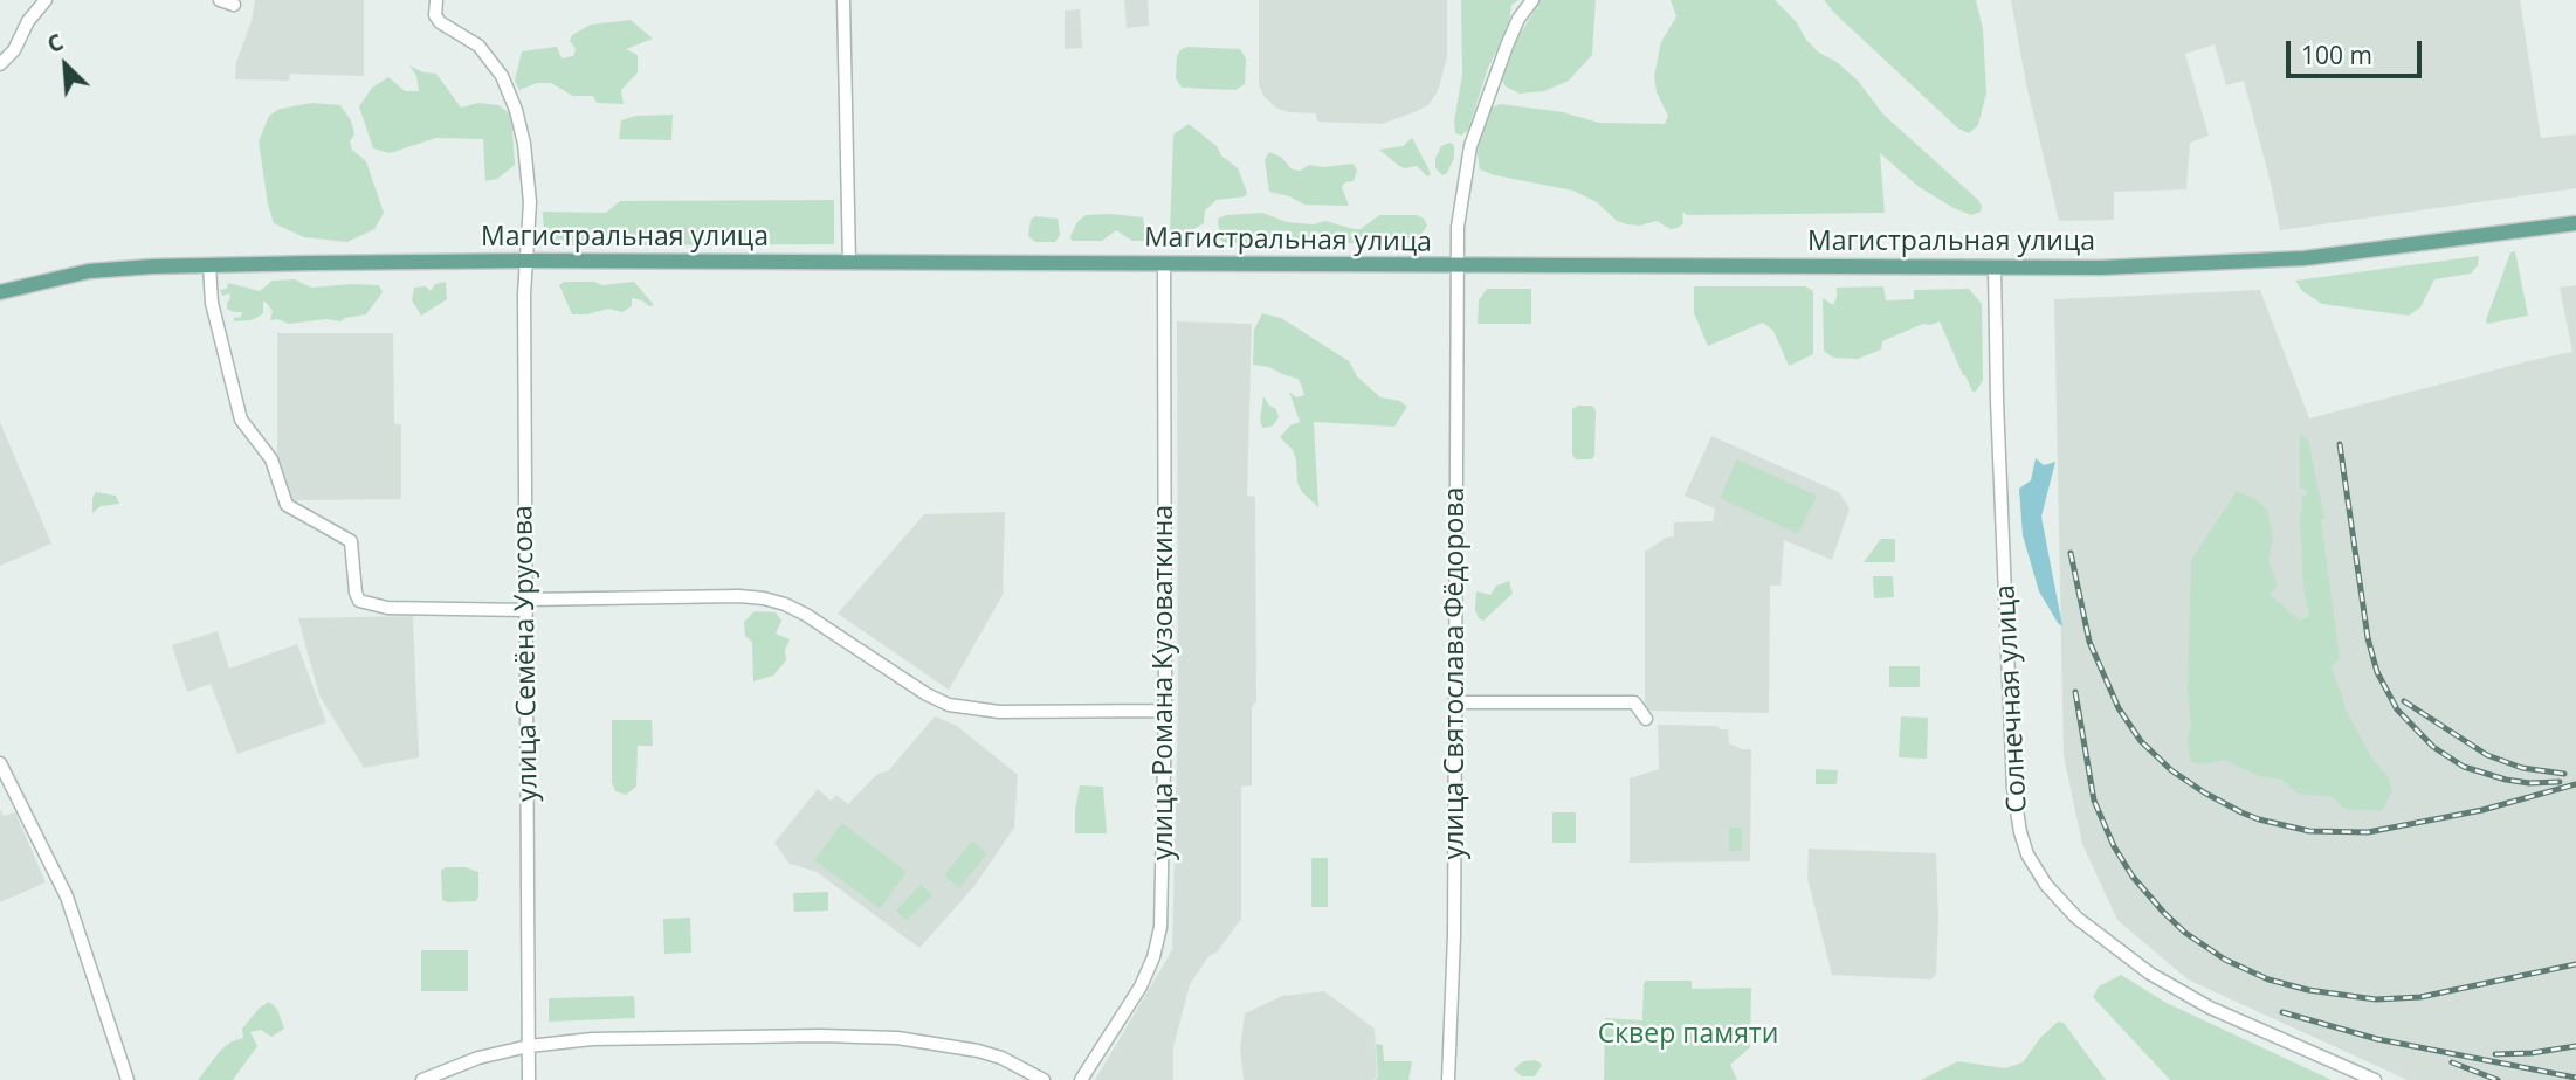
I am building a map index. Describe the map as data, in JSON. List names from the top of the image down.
{
  "streets": {
    "main road": ["Магистральная улица"],
    "street": [
      "улица Семёна Урусова",
      "улица Святослава Фёдорова",
      "улица Романа Кузоваткина",
      "Солнечная улица"
    ]
  },
  "crossings": [
    ["Магистральная улица", "улица Семёна Урусова"],
    ["Магистральная улица", "улица Святослава Фёдорова"],
    ["Магистральная улица", "улица Романа Кузоваткина"],
    ["Магистральная улица", "Солнечная улица"]
  ],
  "parks": ["Сквер памяти"],
  "scale_bar": "100 m",
  "north": "top left"
}
